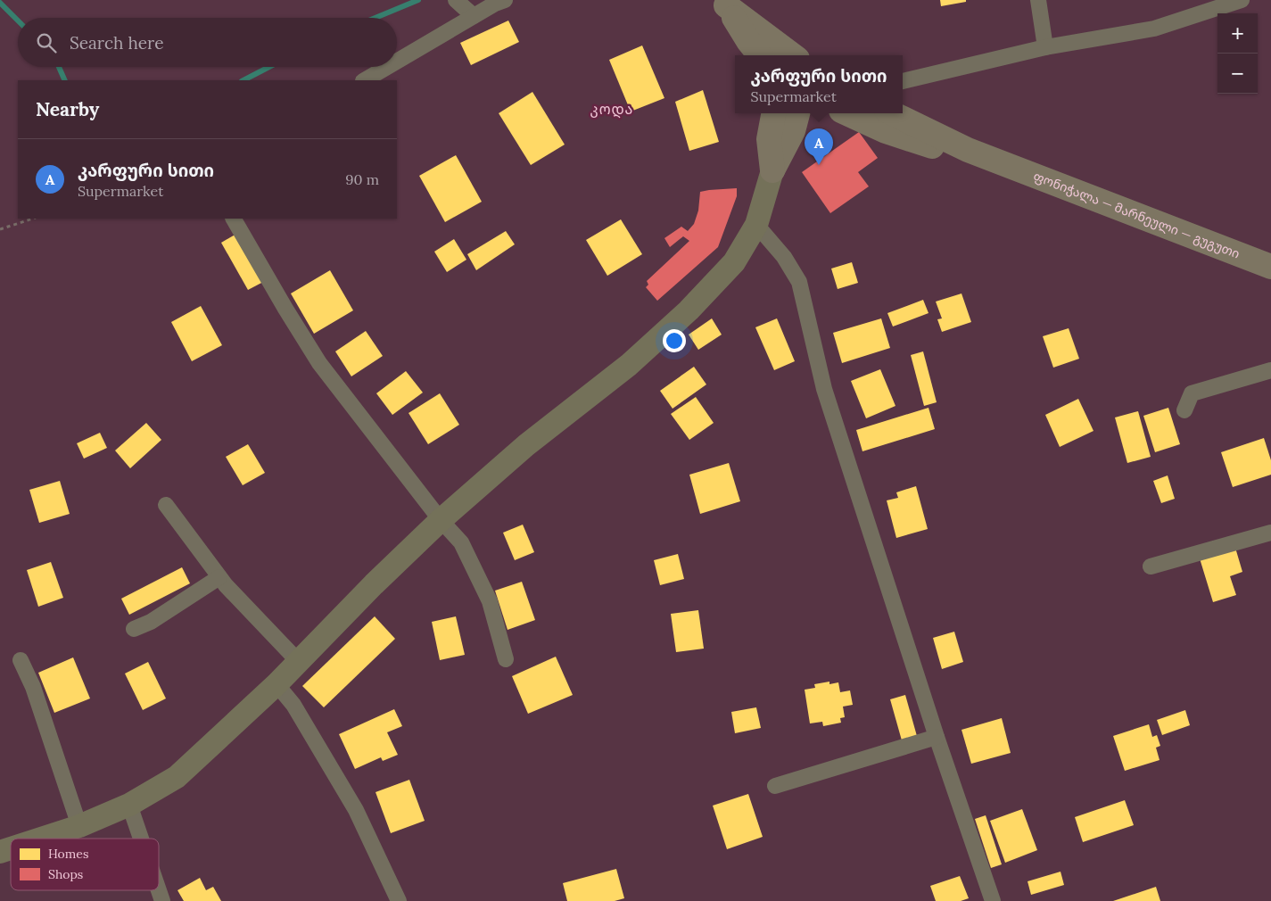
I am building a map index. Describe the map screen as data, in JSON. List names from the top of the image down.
{
  "streets": {
    "highway": ["ფონიჭალა — მარნეული — გუგუთი"]
  },
  "districts": ["კოდა"],
  "legend": ["Homes", "Shops"],
  "page": {
    "map_buttons": ["+", "−"],
    "search": "Search here",
    "popup": ["კარფური სითი", "Supermarket"],
    "heading": "Nearby",
    "pins": "A",
    "list": [
      {
        "mark": "A",
        "name": "კარფური სითი",
        "note": "Supermarket",
        "value": "90 m"
      }
    ]
  }
}
